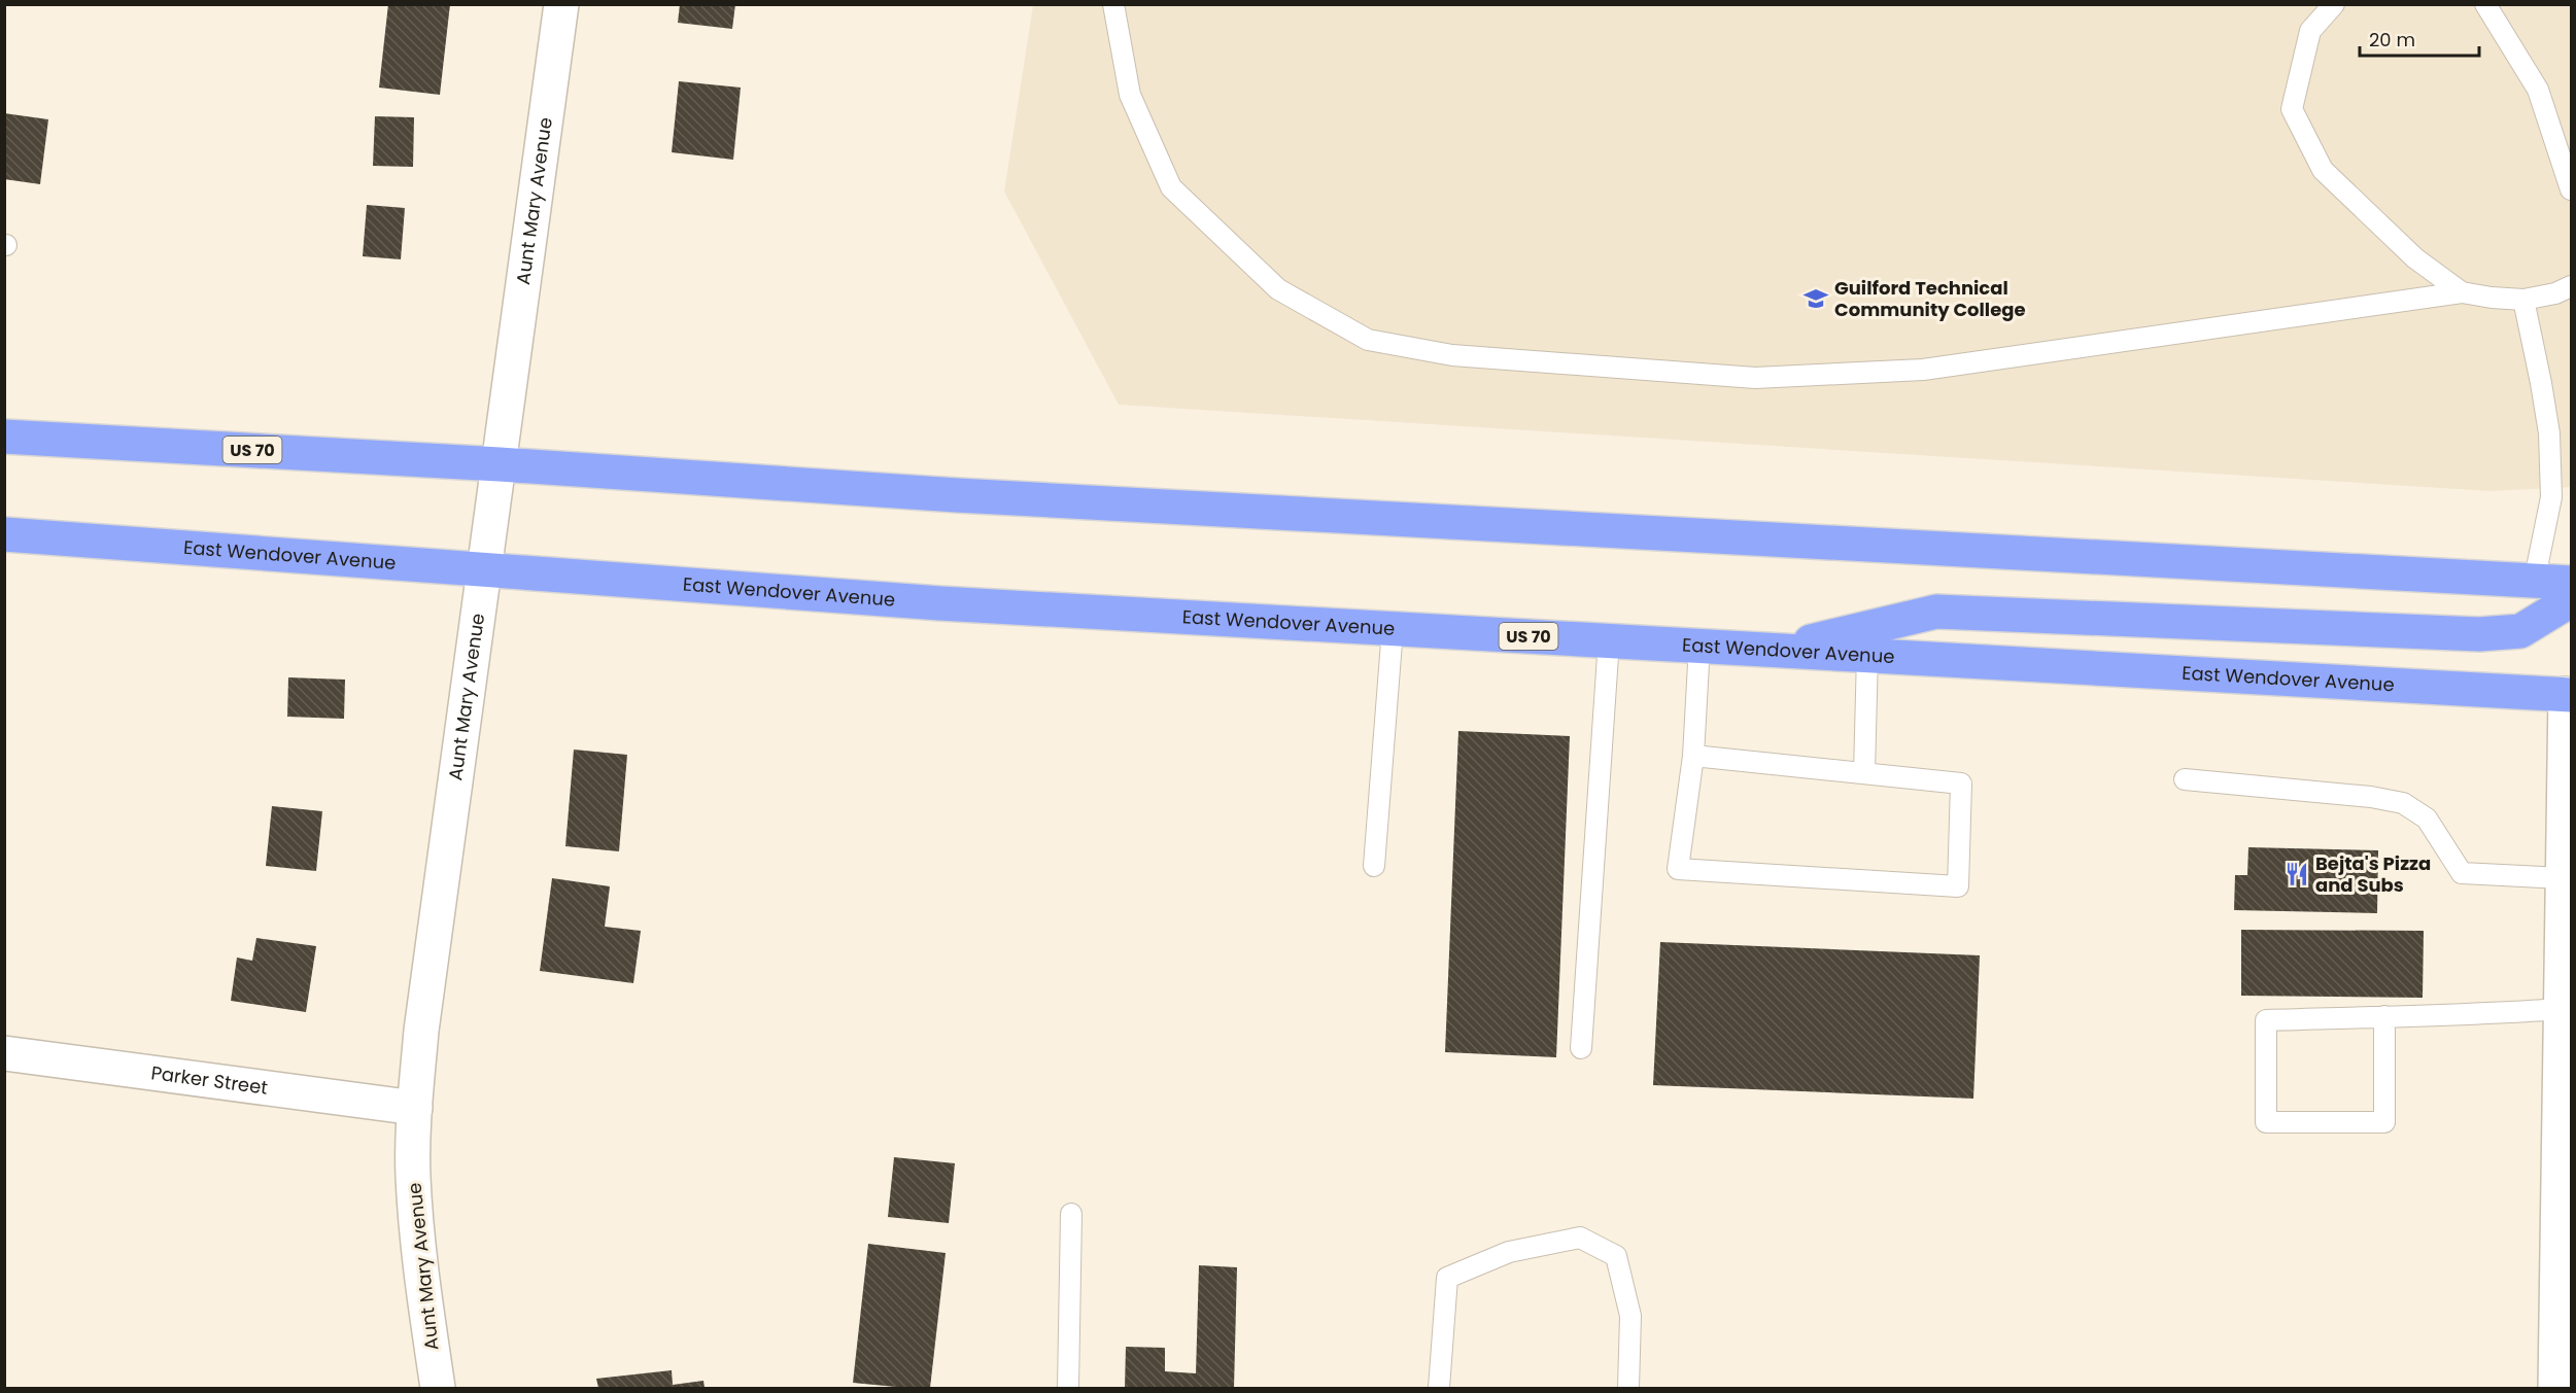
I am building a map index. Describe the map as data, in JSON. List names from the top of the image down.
{
  "streets": {
    "highway": ["US 70", "East Wendover Avenue"],
    "street": ["Aunt Mary Avenue", "Parker Street"]
  },
  "crossings": [
    ["Aunt Mary Avenue", "US 70"],
    ["Aunt Mary Avenue", "East Wendover Avenue"],
    ["Aunt Mary Avenue", "Parker Street"]
  ],
  "places": {
    "school or university": ["Guilford Technical Community College"],
    "restaurant": ["Bejta's Pizza and Subs"]
  },
  "scale_bar": "20 m"
}
